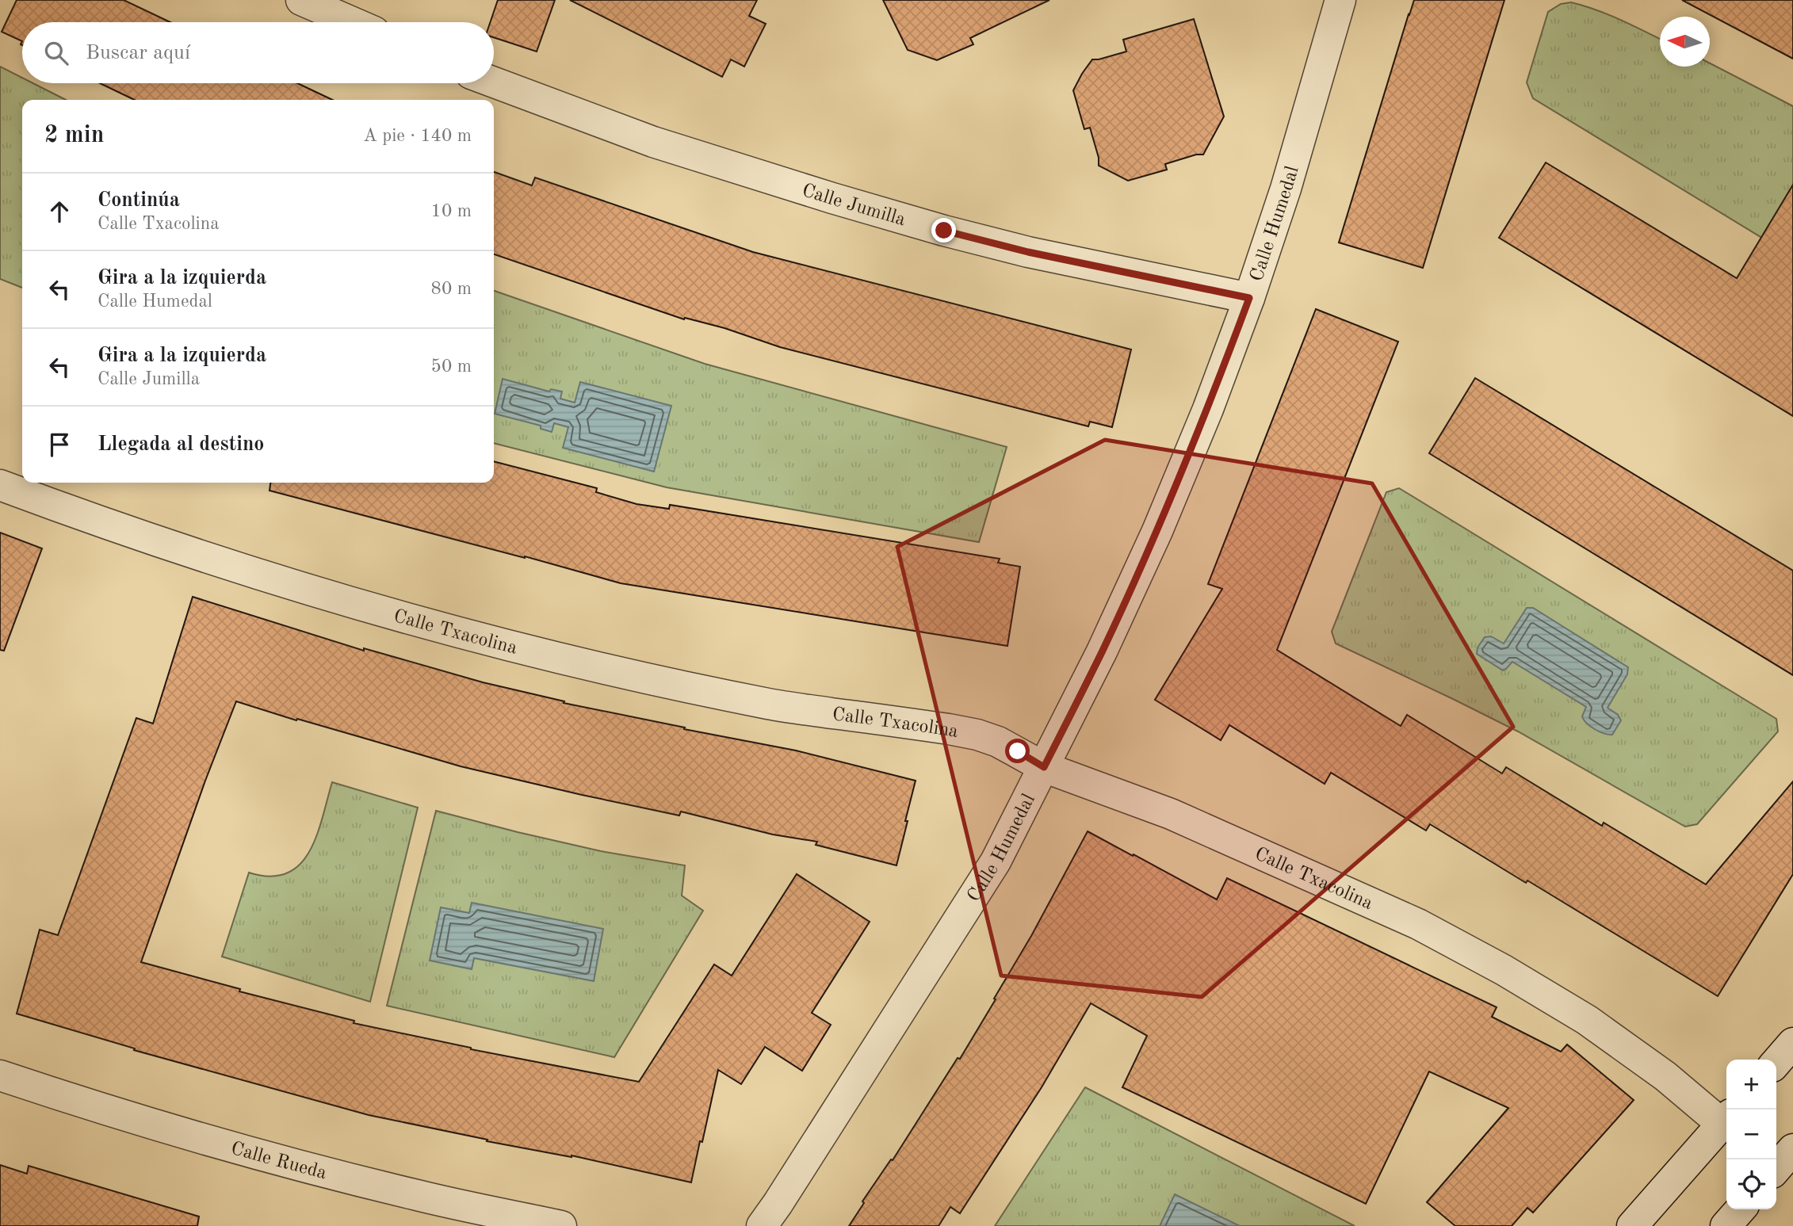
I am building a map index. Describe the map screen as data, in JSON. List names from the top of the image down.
{
  "streets": {
    "street": [
      "Calle Jumilla",
      "Calle Humedal",
      "Calle Txacolina",
      "Calle Rueda"
    ]
  },
  "crossings": [
    ["Calle Jumilla", "Calle Humedal"],
    ["Calle Humedal", "Calle Txacolina"]
  ],
  "north": "left",
  "page": {
    "search": "Buscar aquí",
    "heading": ["2 min", "A pie · 140 m"],
    "list": [
      ["Continúa", "Calle Txacolina", "10 m"],
      ["Gira a la izquierda", "Calle Humedal", "80 m"],
      ["Gira a la izquierda", "Calle Jumilla", "50 m"],
      "Llegada al destino"
    ],
    "map_buttons": ["+", "−"]
  }
}
